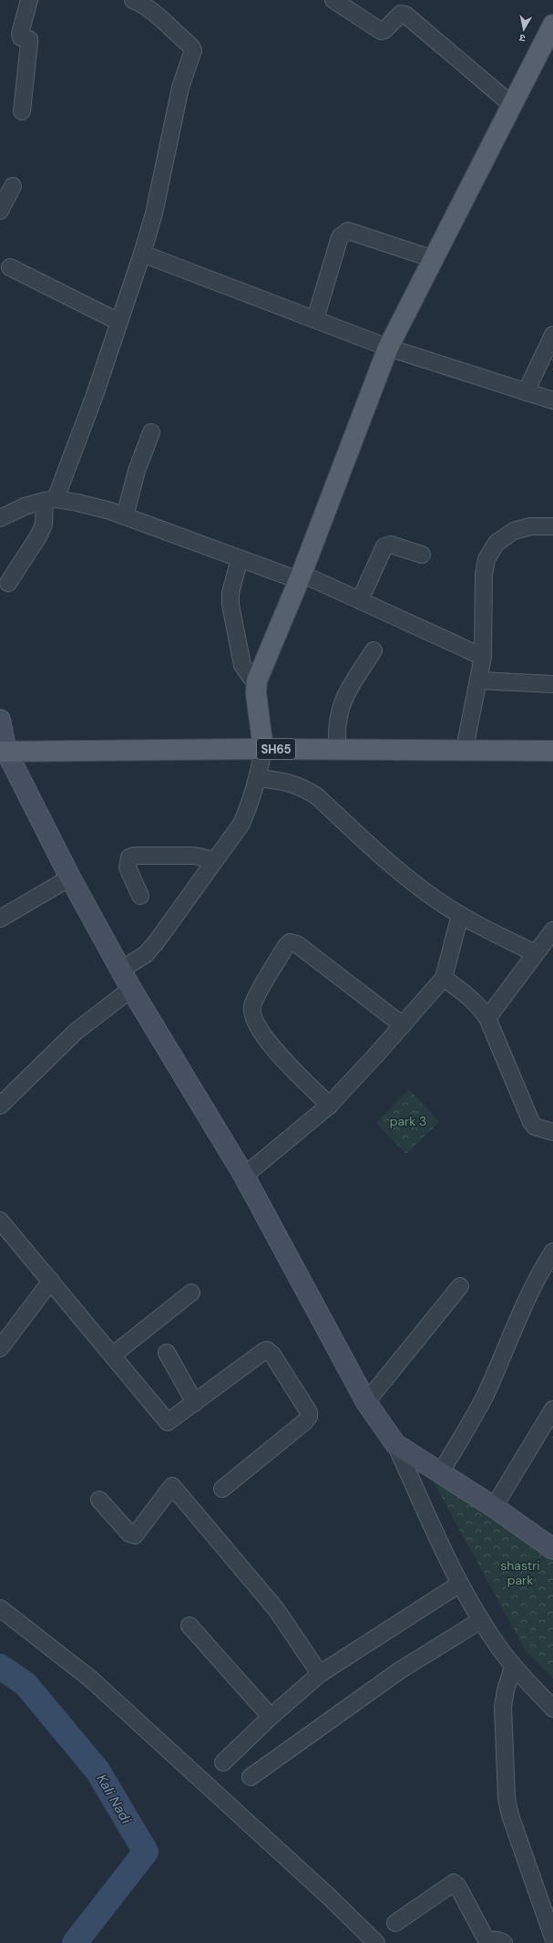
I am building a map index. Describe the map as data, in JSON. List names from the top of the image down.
{
  "streets": {
    "main road": ["SH65"]
  },
  "water": ["Kali Nadi"],
  "parks": ["park 3", "shastri park"],
  "north": "bottom"
}
